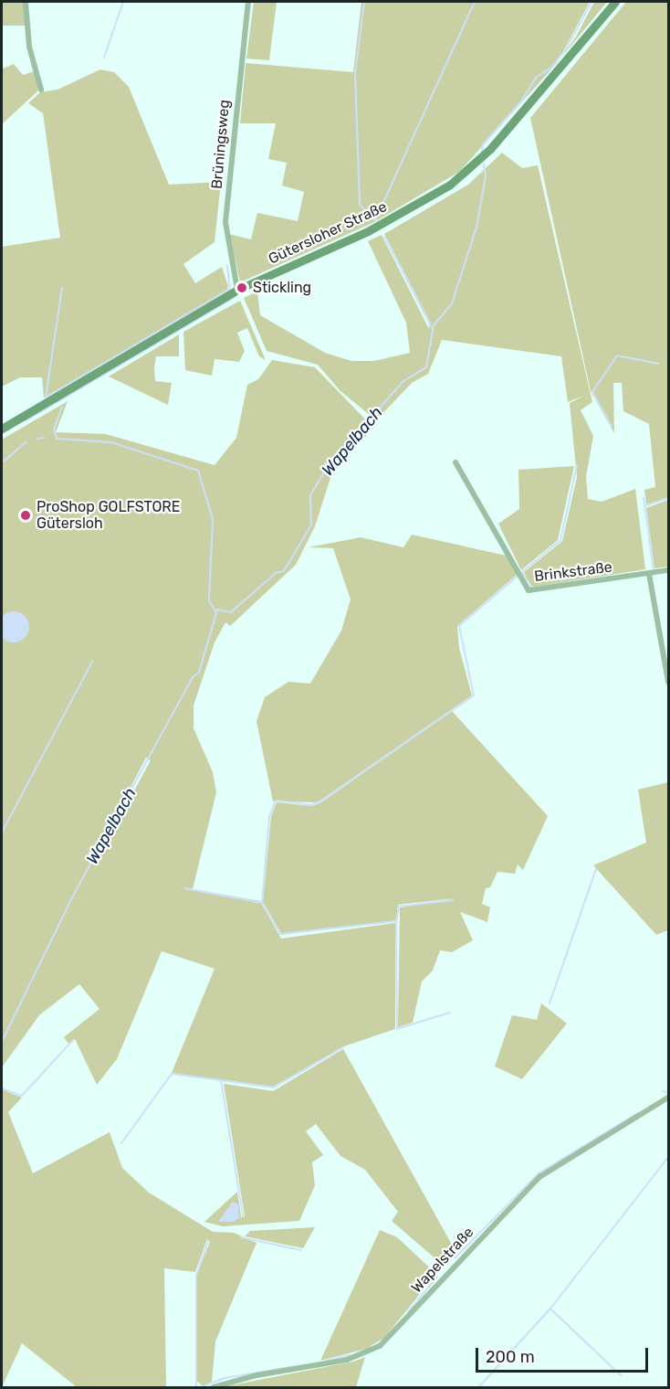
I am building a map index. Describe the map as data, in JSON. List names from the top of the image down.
{
  "streets": {
    "main road": ["Gütersloher Straße"],
    "street": ["Brüningsweg", "Brinkstraße", "Wapelstraße"]
  },
  "crossings": [
    ["Brüningsweg", "Gütersloher Straße"]
  ],
  "water": ["Wapelbach"],
  "places": ["Stickling", "ProShop GOLFSTORE Gütersloh"],
  "scale_bar": "200 m"
}
